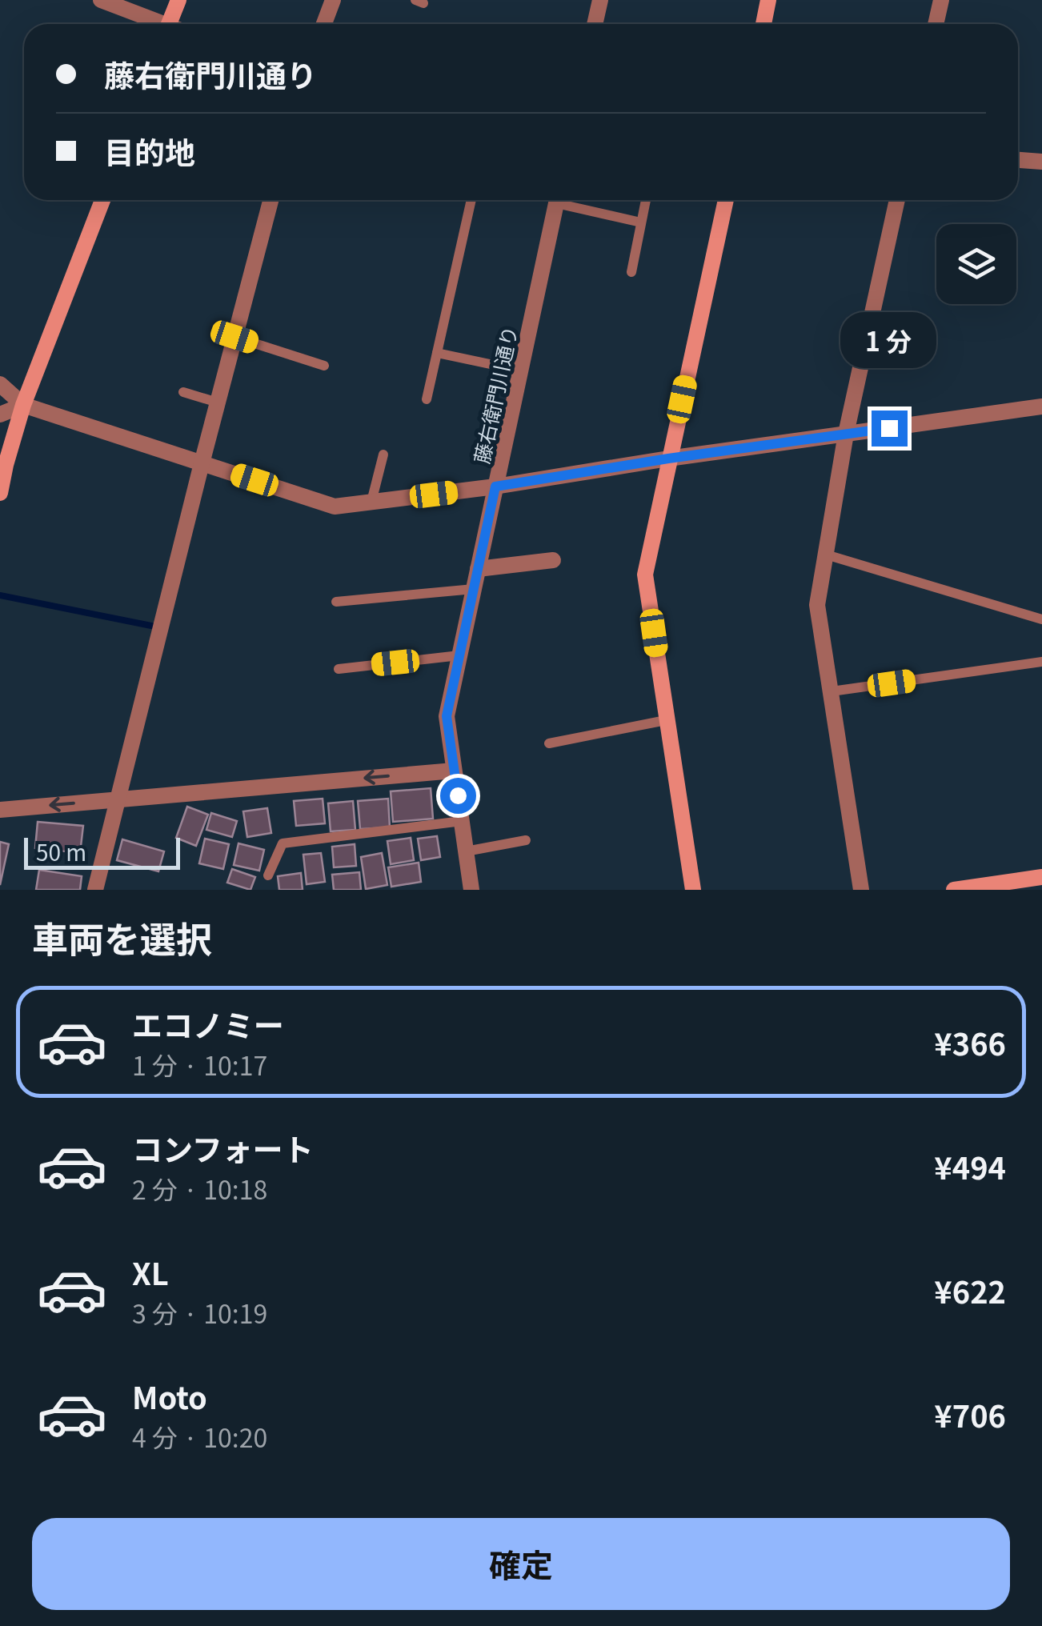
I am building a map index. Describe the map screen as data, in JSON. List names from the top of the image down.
{
  "streets": {
    "street": ["藤右衛門川通り"]
  },
  "scale_bar": "50 m",
  "page": {
    "banner": ["藤右衛門川通り", "目的地"],
    "bubble": "1 分",
    "scale": "50 m",
    "heading": "車両を選択",
    "list": [
      {
        "name": "エコノミー",
        "note": "1 分 · 10:17",
        "value": "¥366"
      },
      {
        "name": "コンフォート",
        "note": "2 分 · 10:18",
        "value": "¥494"
      },
      {
        "name": "XL",
        "note": "3 分 · 10:19",
        "value": "¥622"
      },
      {
        "name": "Moto",
        "note": "4 分 · 10:20",
        "value": "¥706"
      }
    ],
    "buttons": "確定"
  }
}
